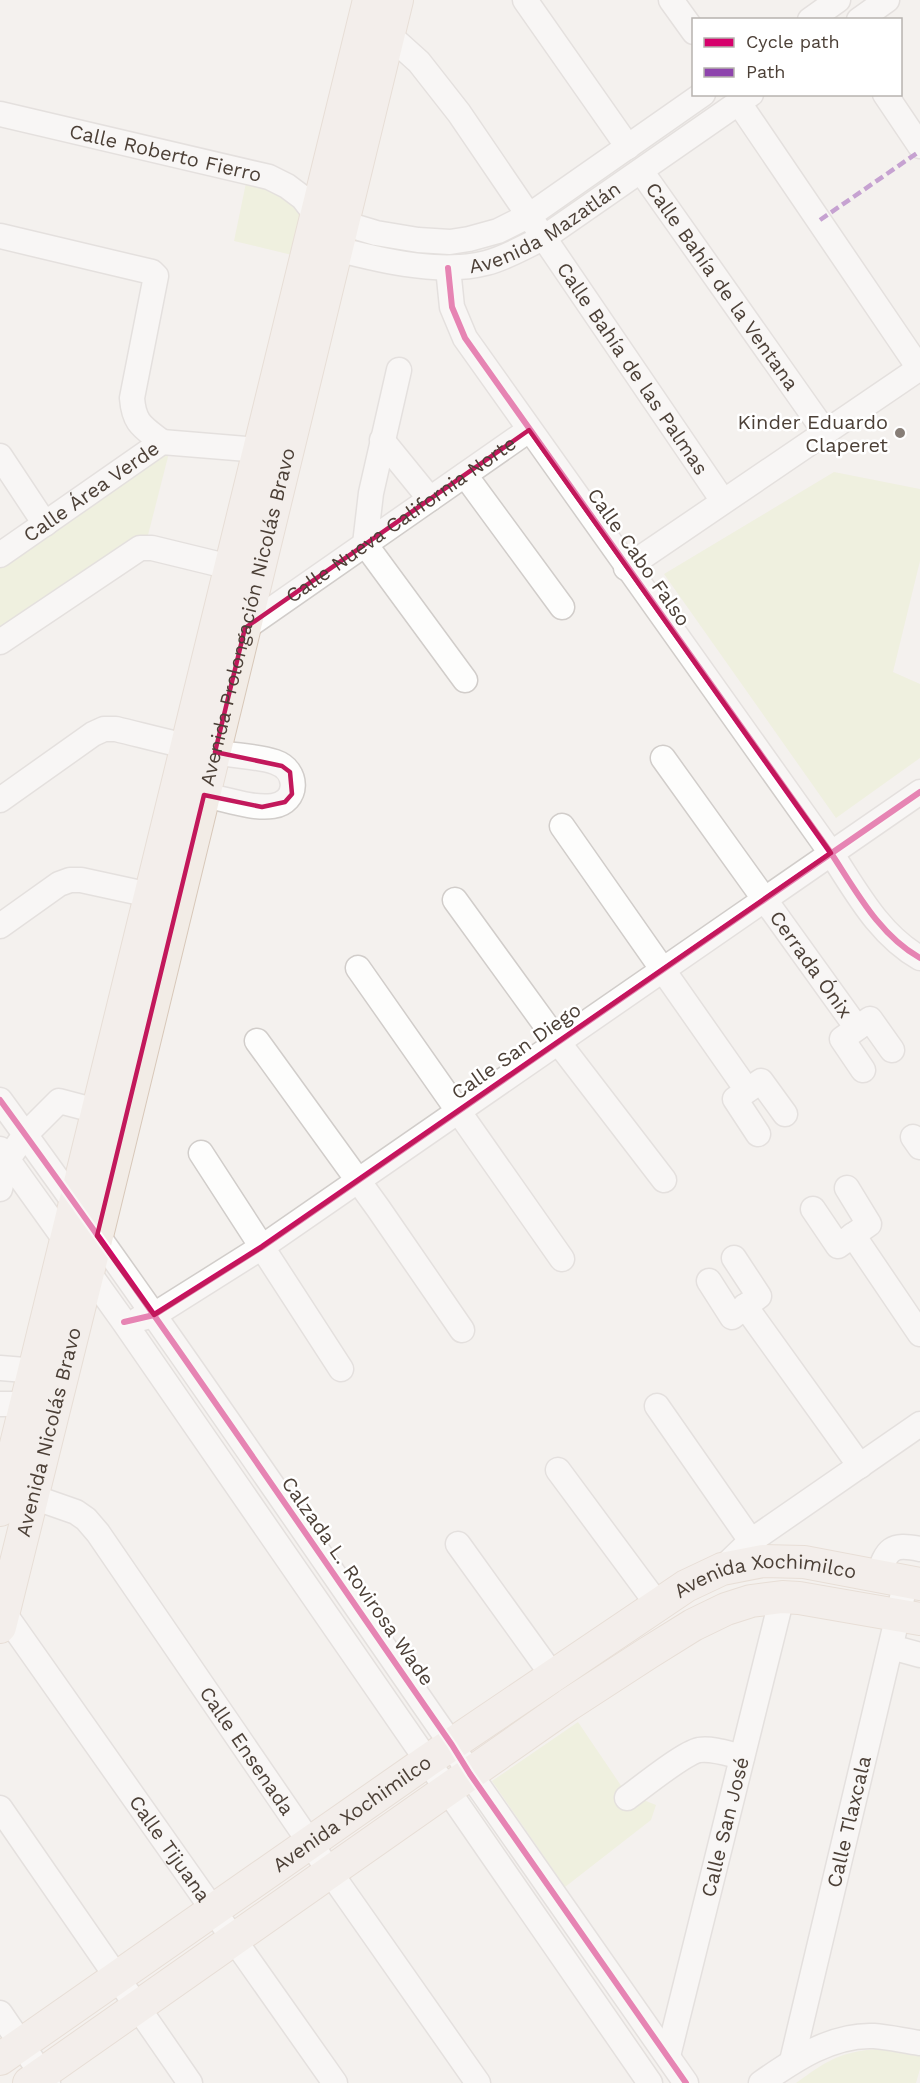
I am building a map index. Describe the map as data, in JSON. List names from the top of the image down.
{
  "streets": {
    "main road": ["Avenida Prolongación Nicolás Bravo", "Avenida Nicolás Bravo", "Avenida Xochimilco"],
    "street": [
      "Calle Roberto Fierro",
      "Avenida Mazatlán",
      "Calle Bahía de la Ventana",
      "Calle Bahía de las Palmas",
      "Calle Área Verde",
      "Calle Nueva California Norte",
      "Calle Cabo Falso",
      "Cerrada Ónix",
      "Calle San Diego",
      "Calzada L. Rovirosa Wade",
      "Calle Ensenada",
      "Calle Tlaxcala",
      "Calle San José",
      "Calle Tijuana"
    ]
  },
  "crossings": [
    ["Calle Roberto Fierro", "Avenida Mazatlán"],
    ["Calle Roberto Fierro", "Avenida Prolongación Nicolás Bravo"],
    ["Avenida Mazatlán", "Calle Bahía de la Ventana"],
    ["Avenida Mazatlán", "Calle Bahía de las Palmas"],
    ["Avenida Mazatlán", "Calle Cabo Falso"],
    ["Avenida Mazatlán", "Avenida Prolongación Nicolás Bravo"],
    ["Calle Bahía de las Palmas", "Avenida Prolongación Nicolás Bravo"],
    ["Calle Área Verde", "Avenida Prolongación Nicolás Bravo"],
    ["Calle Nueva California Norte", "Calle Cabo Falso"],
    ["Calle Nueva California Norte", "Avenida Prolongación Nicolás Bravo"],
    ["Calle Cabo Falso", "Calle San Diego"],
    ["Avenida Prolongación Nicolás Bravo", "Avenida Nicolás Bravo"],
    ["Avenida Prolongación Nicolás Bravo", "Calzada L. Rovirosa Wade"],
    ["Cerrada Ónix", "Calle San Diego"],
    ["Calle San Diego", "Calzada L. Rovirosa Wade"],
    ["Avenida Nicolás Bravo", "Calzada L. Rovirosa Wade"],
    ["Avenida Nicolás Bravo", "Calle Ensenada"],
    ["Avenida Nicolás Bravo", "Calle Tijuana"],
    ["Calzada L. Rovirosa Wade", "Avenida Xochimilco"],
    ["Calzada L. Rovirosa Wade", "Calle San José"],
    ["Avenida Xochimilco", "Calle Ensenada"],
    ["Avenida Xochimilco", "Calle Tlaxcala"],
    ["Avenida Xochimilco", "Calle San José"],
    ["Avenida Xochimilco", "Calle Tijuana"]
  ],
  "places": ["Kinder Eduardo Claperet"],
  "legend": ["Cycle path", "Path"]
}
